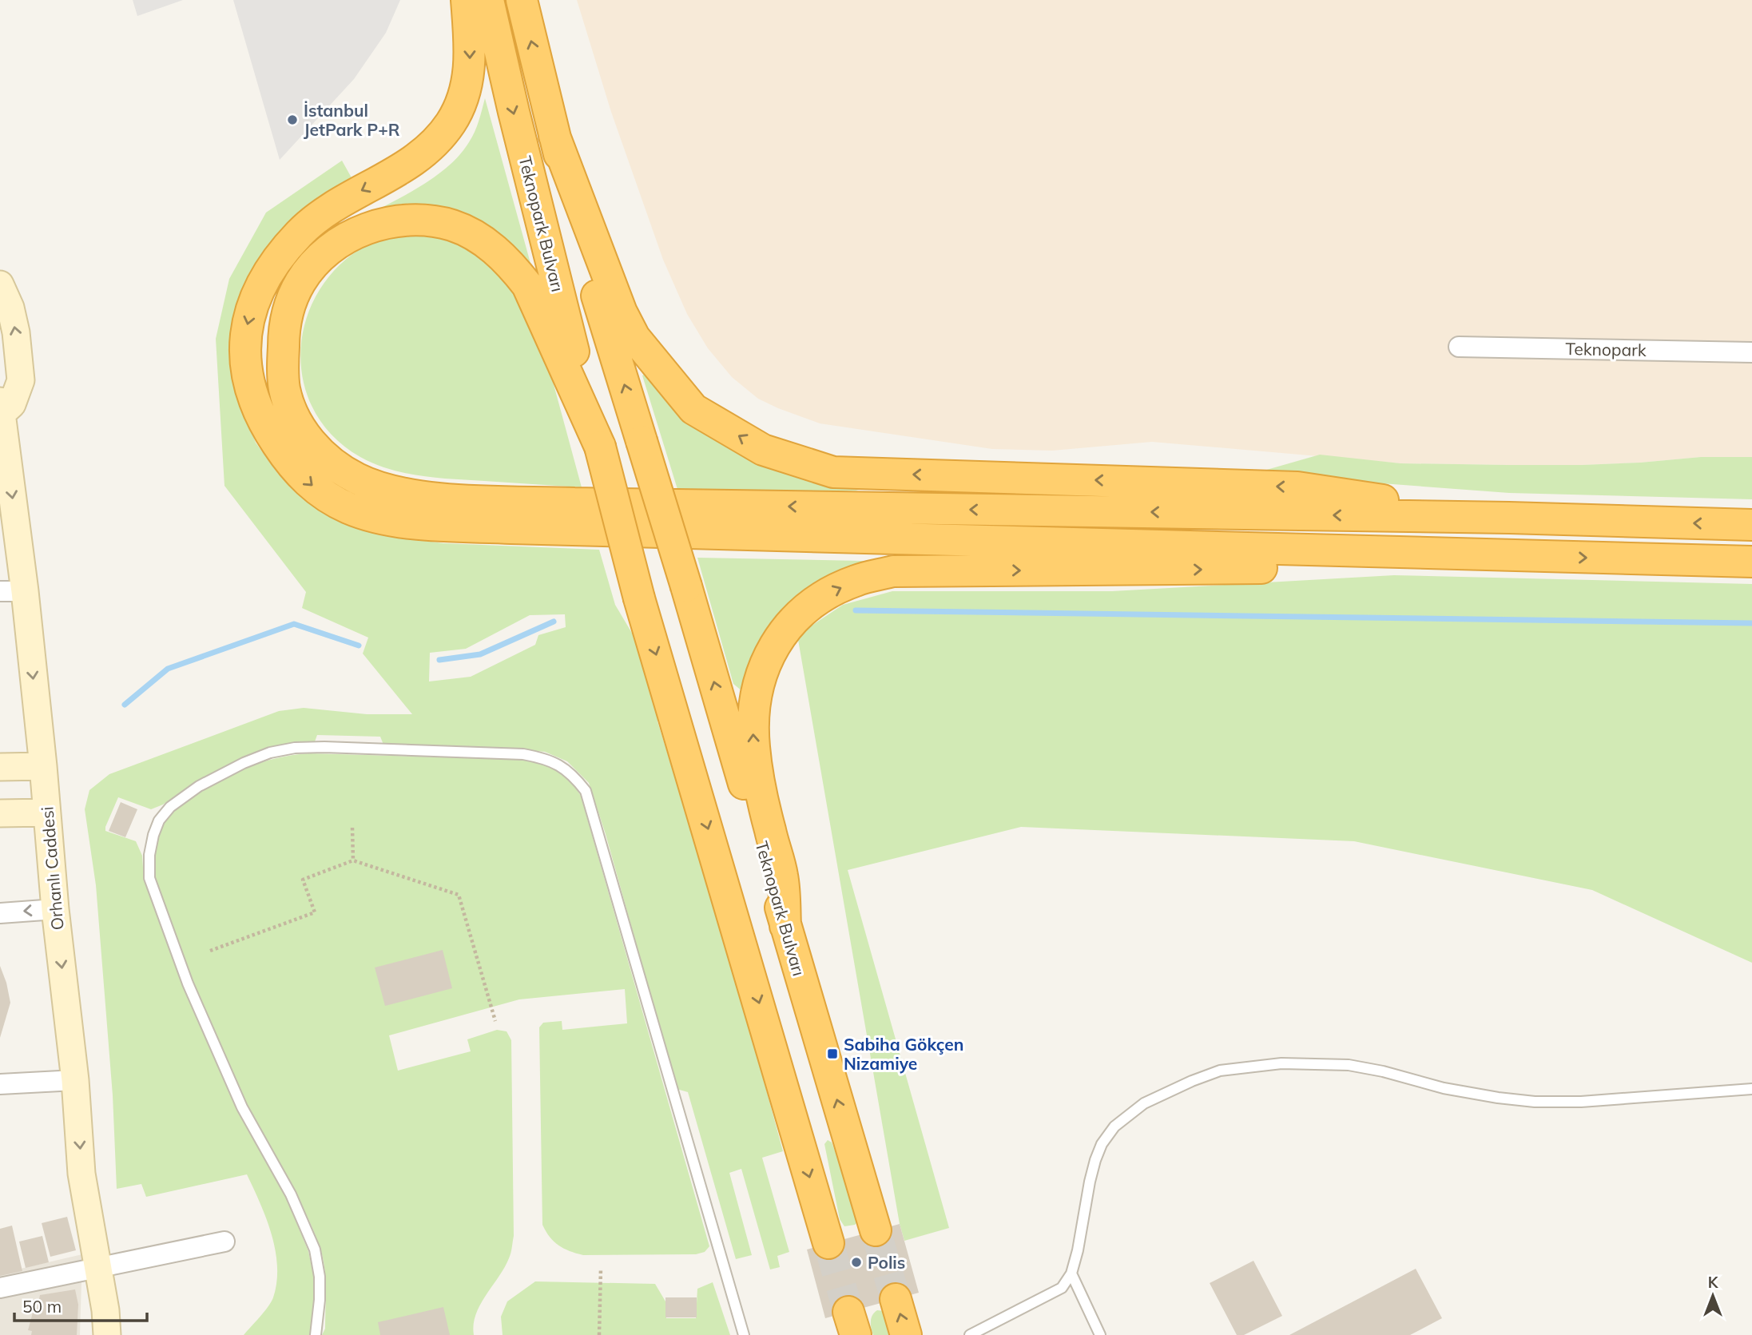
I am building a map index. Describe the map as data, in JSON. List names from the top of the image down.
{
  "streets": {
    "highway": ["Teknopark Bulvarı"],
    "street": ["Teknopark", "Orhanlı Caddesi"]
  },
  "one_way": ["Orhanlı Caddesi"],
  "places": {
    "other": ["İstanbul JetPark P+R", "Polis"],
    "transit": ["Sabiha Gökçen Nizamiye"]
  },
  "scale_bar": "50 m",
  "north": "top"
}
